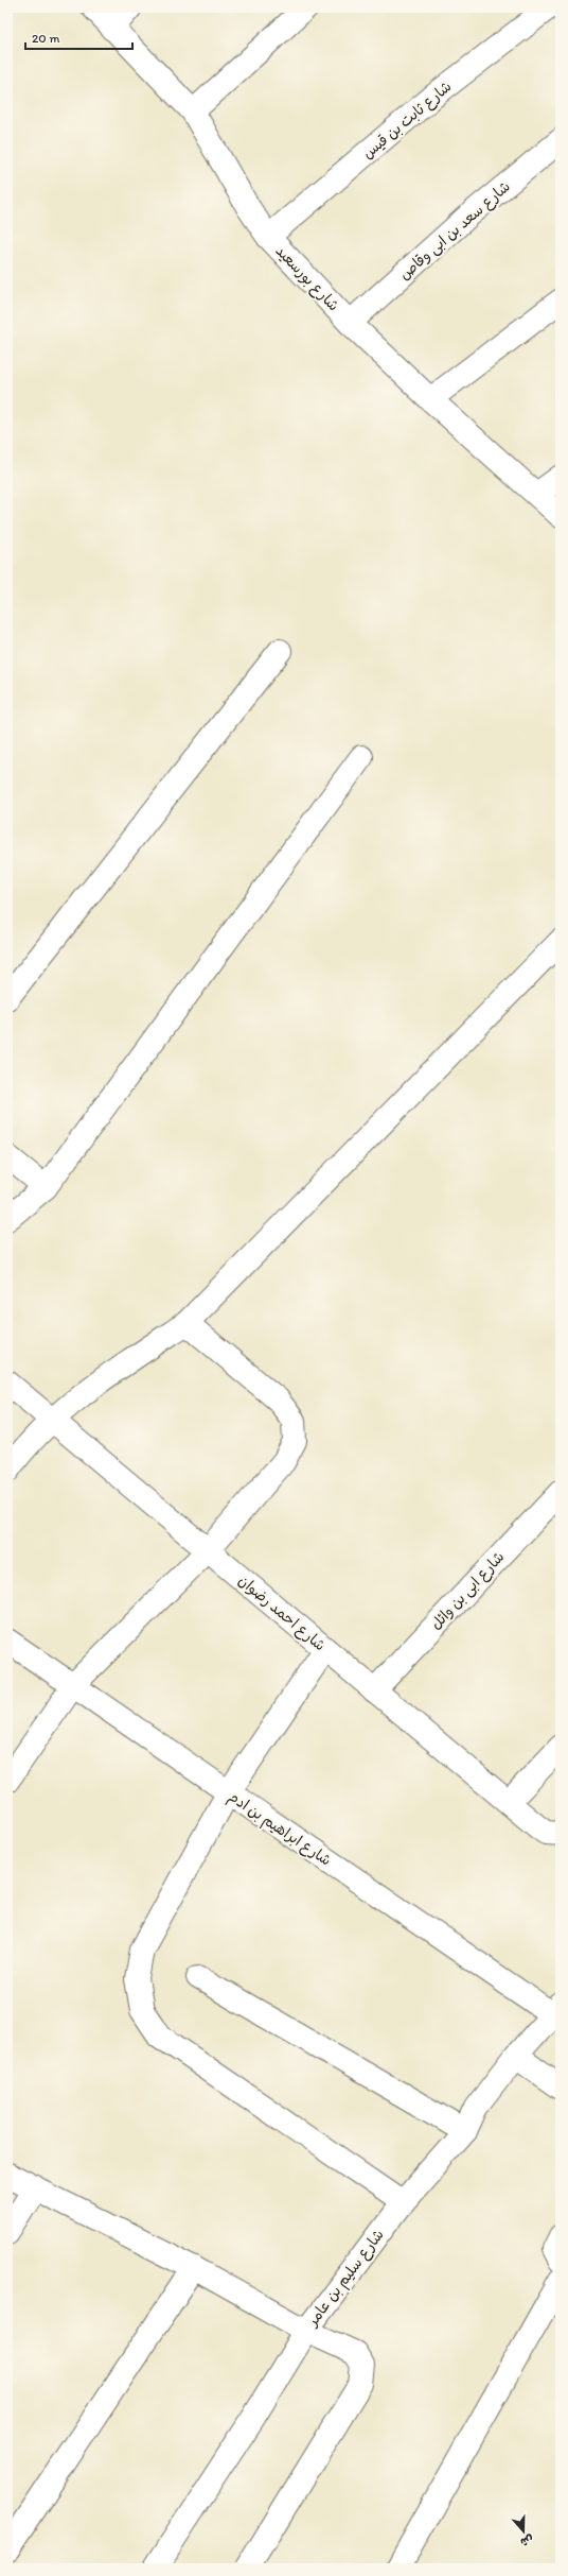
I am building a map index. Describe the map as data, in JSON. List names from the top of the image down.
{
  "streets": {
    "street": [
      "شارع ثابت بن قيس",
      "شارع سعد بن ابى وقاص",
      "شارع بورسعيد",
      "شارع ابى بن وائل",
      "شارع احمد رضوان",
      "شارع ابراهيم بن ادم",
      "شارع سليم بن عامر"
    ]
  },
  "crossings": [
    ["شارع ثابت بن قيس", "شارع بورسعيد"],
    ["شارع سعد بن ابى وقاص", "شارع بورسعيد"],
    ["شارع ابى بن وائل", "شارع احمد رضوان"],
    ["شارع ابراهيم بن ادم", "شارع سليم بن عامر"]
  ],
  "scale_bar": "20 m",
  "north": "bottom"
}
